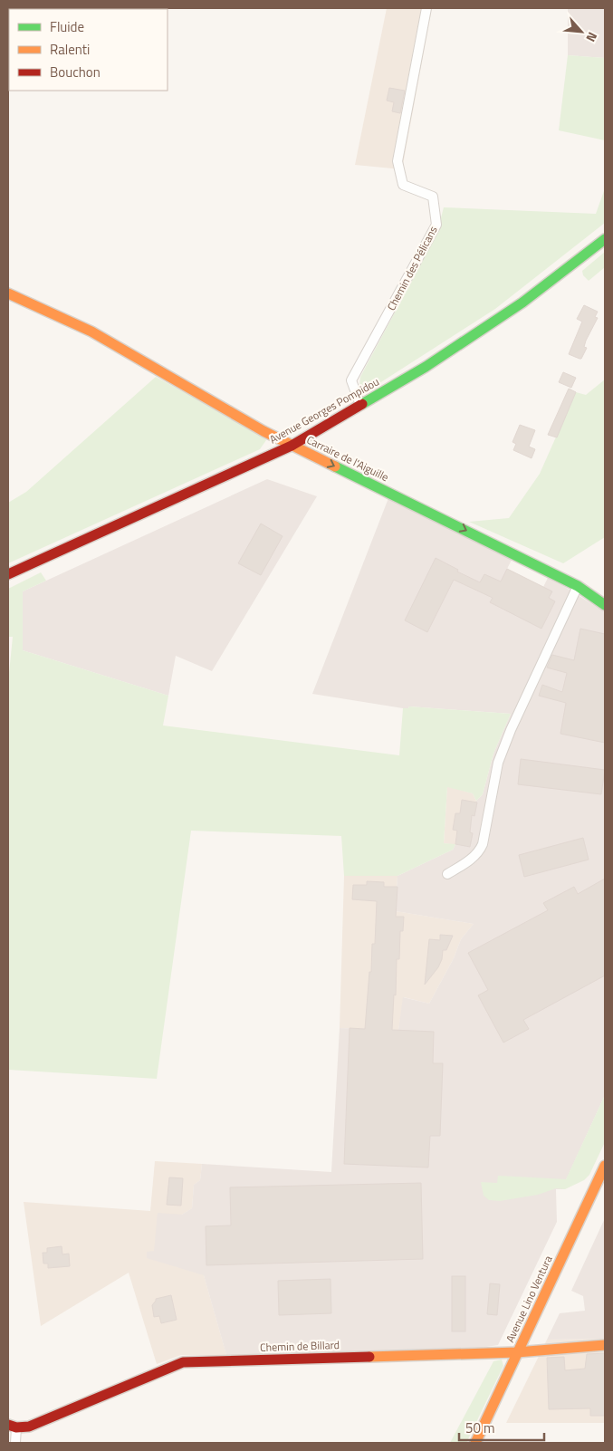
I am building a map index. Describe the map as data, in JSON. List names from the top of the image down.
{
  "streets": {
    "street": [
      "Chemin des Pélicans",
      "Avenue Georges Pompidou",
      "Carraire de l'Aiguille",
      "Avenue Lino Ventura",
      "Chemin de Billard"
    ]
  },
  "crossings": [
    ["Chemin des Pélicans", "Avenue Georges Pompidou"],
    ["Avenue Georges Pompidou", "Carraire de l'Aiguille"],
    ["Avenue Lino Ventura", "Chemin de Billard"]
  ],
  "one_way": ["Carraire de l'Aiguille"],
  "legend": ["Fluide", "Ralenti", "Bouchon"],
  "scale_bar": "50 m",
  "north": "bottom right"
}
